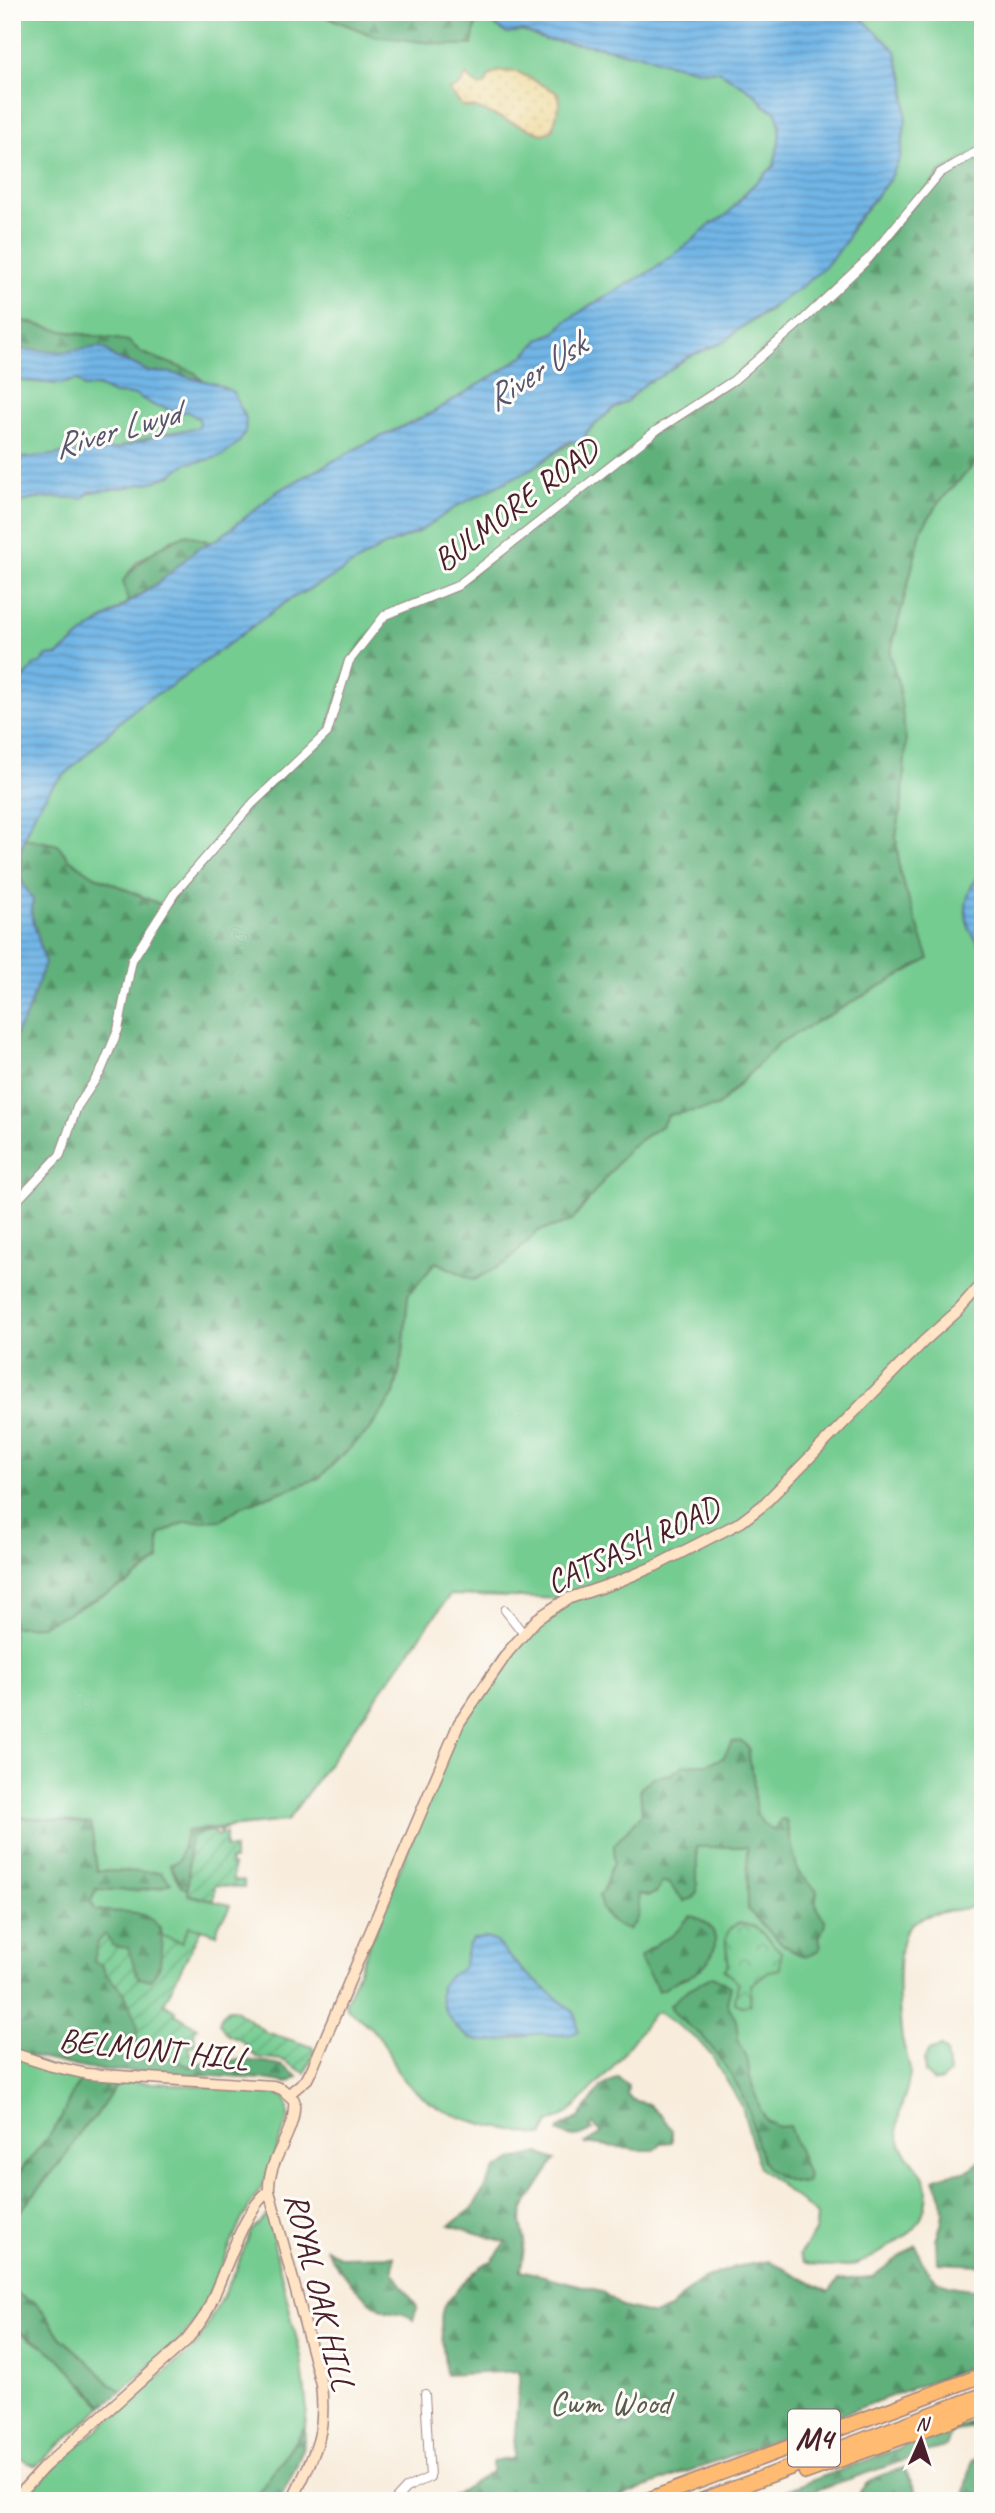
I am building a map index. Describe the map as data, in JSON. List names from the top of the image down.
{
  "streets": {
    "highway": ["M4"],
    "street": [
      "BULMORE ROAD",
      "CATSASH ROAD",
      "BELMONT HILL",
      "ROYAL OAK HILL"
    ]
  },
  "crossings": [
    ["CATSASH ROAD", "BELMONT HILL"],
    ["CATSASH ROAD", "ROYAL OAK HILL"],
    ["BELMONT HILL", "ROYAL OAK HILL"]
  ],
  "water": ["River Usk", "River Lwyd"],
  "parks": ["Cwm Wood"],
  "north": "top"
}
